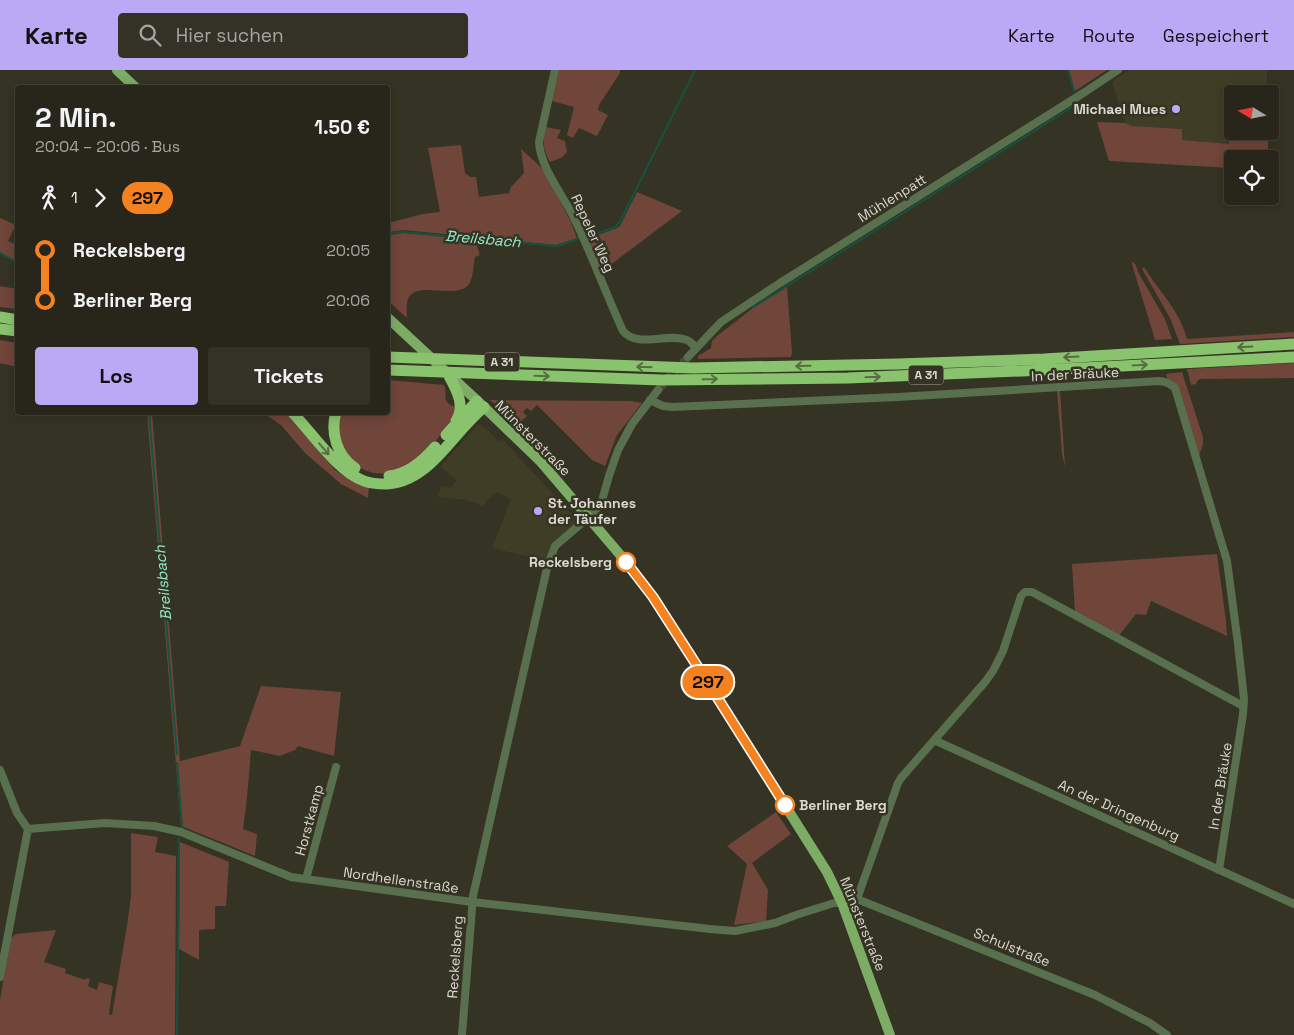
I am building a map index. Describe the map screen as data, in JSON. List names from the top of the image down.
{
  "streets": {
    "highway": ["A 31"],
    "main road": ["Münsterstraße"],
    "street": [
      "Mühlenpatt",
      "Repeler Weg",
      "In der Bräuke",
      "An der Dringenburg",
      "Horstkamp",
      "Nordhellenstraße",
      "Schulstraße",
      "Reckelsberg"
    ]
  },
  "crossings": [
    ["Mühlenpatt", "Repeler Weg"],
    ["In der Bräuke", "An der Dringenburg"],
    ["Münsterstraße", "Nordhellenstraße"],
    ["Münsterstraße", "Reckelsberg"],
    ["Horstkamp", "Nordhellenstraße"],
    ["Nordhellenstraße", "Reckelsberg"]
  ],
  "water": ["Breilsbach"],
  "places": [
    "Michael Mues",
    "St. Johannes der Täufer",
    "Reckelsberg",
    "Berliner Berg"
  ],
  "lines": ["bus line 297"],
  "north": "left",
  "page": {
    "header": "Karte",
    "search": "Hier suchen",
    "nav": ["Karte", "Route", "Gespeichert"],
    "on_map": "297",
    "heading": ["2 Min.", "20:04 – 20:06 · Bus", "1.50 €"],
    "legs": ["1", "297"],
    "list": [
      {
        "name": "Reckelsberg",
        "value": "20:05"
      },
      {
        "name": "Berliner Berg",
        "value": "20:06"
      }
    ],
    "buttons": ["Los", "Tickets"]
  }
}
